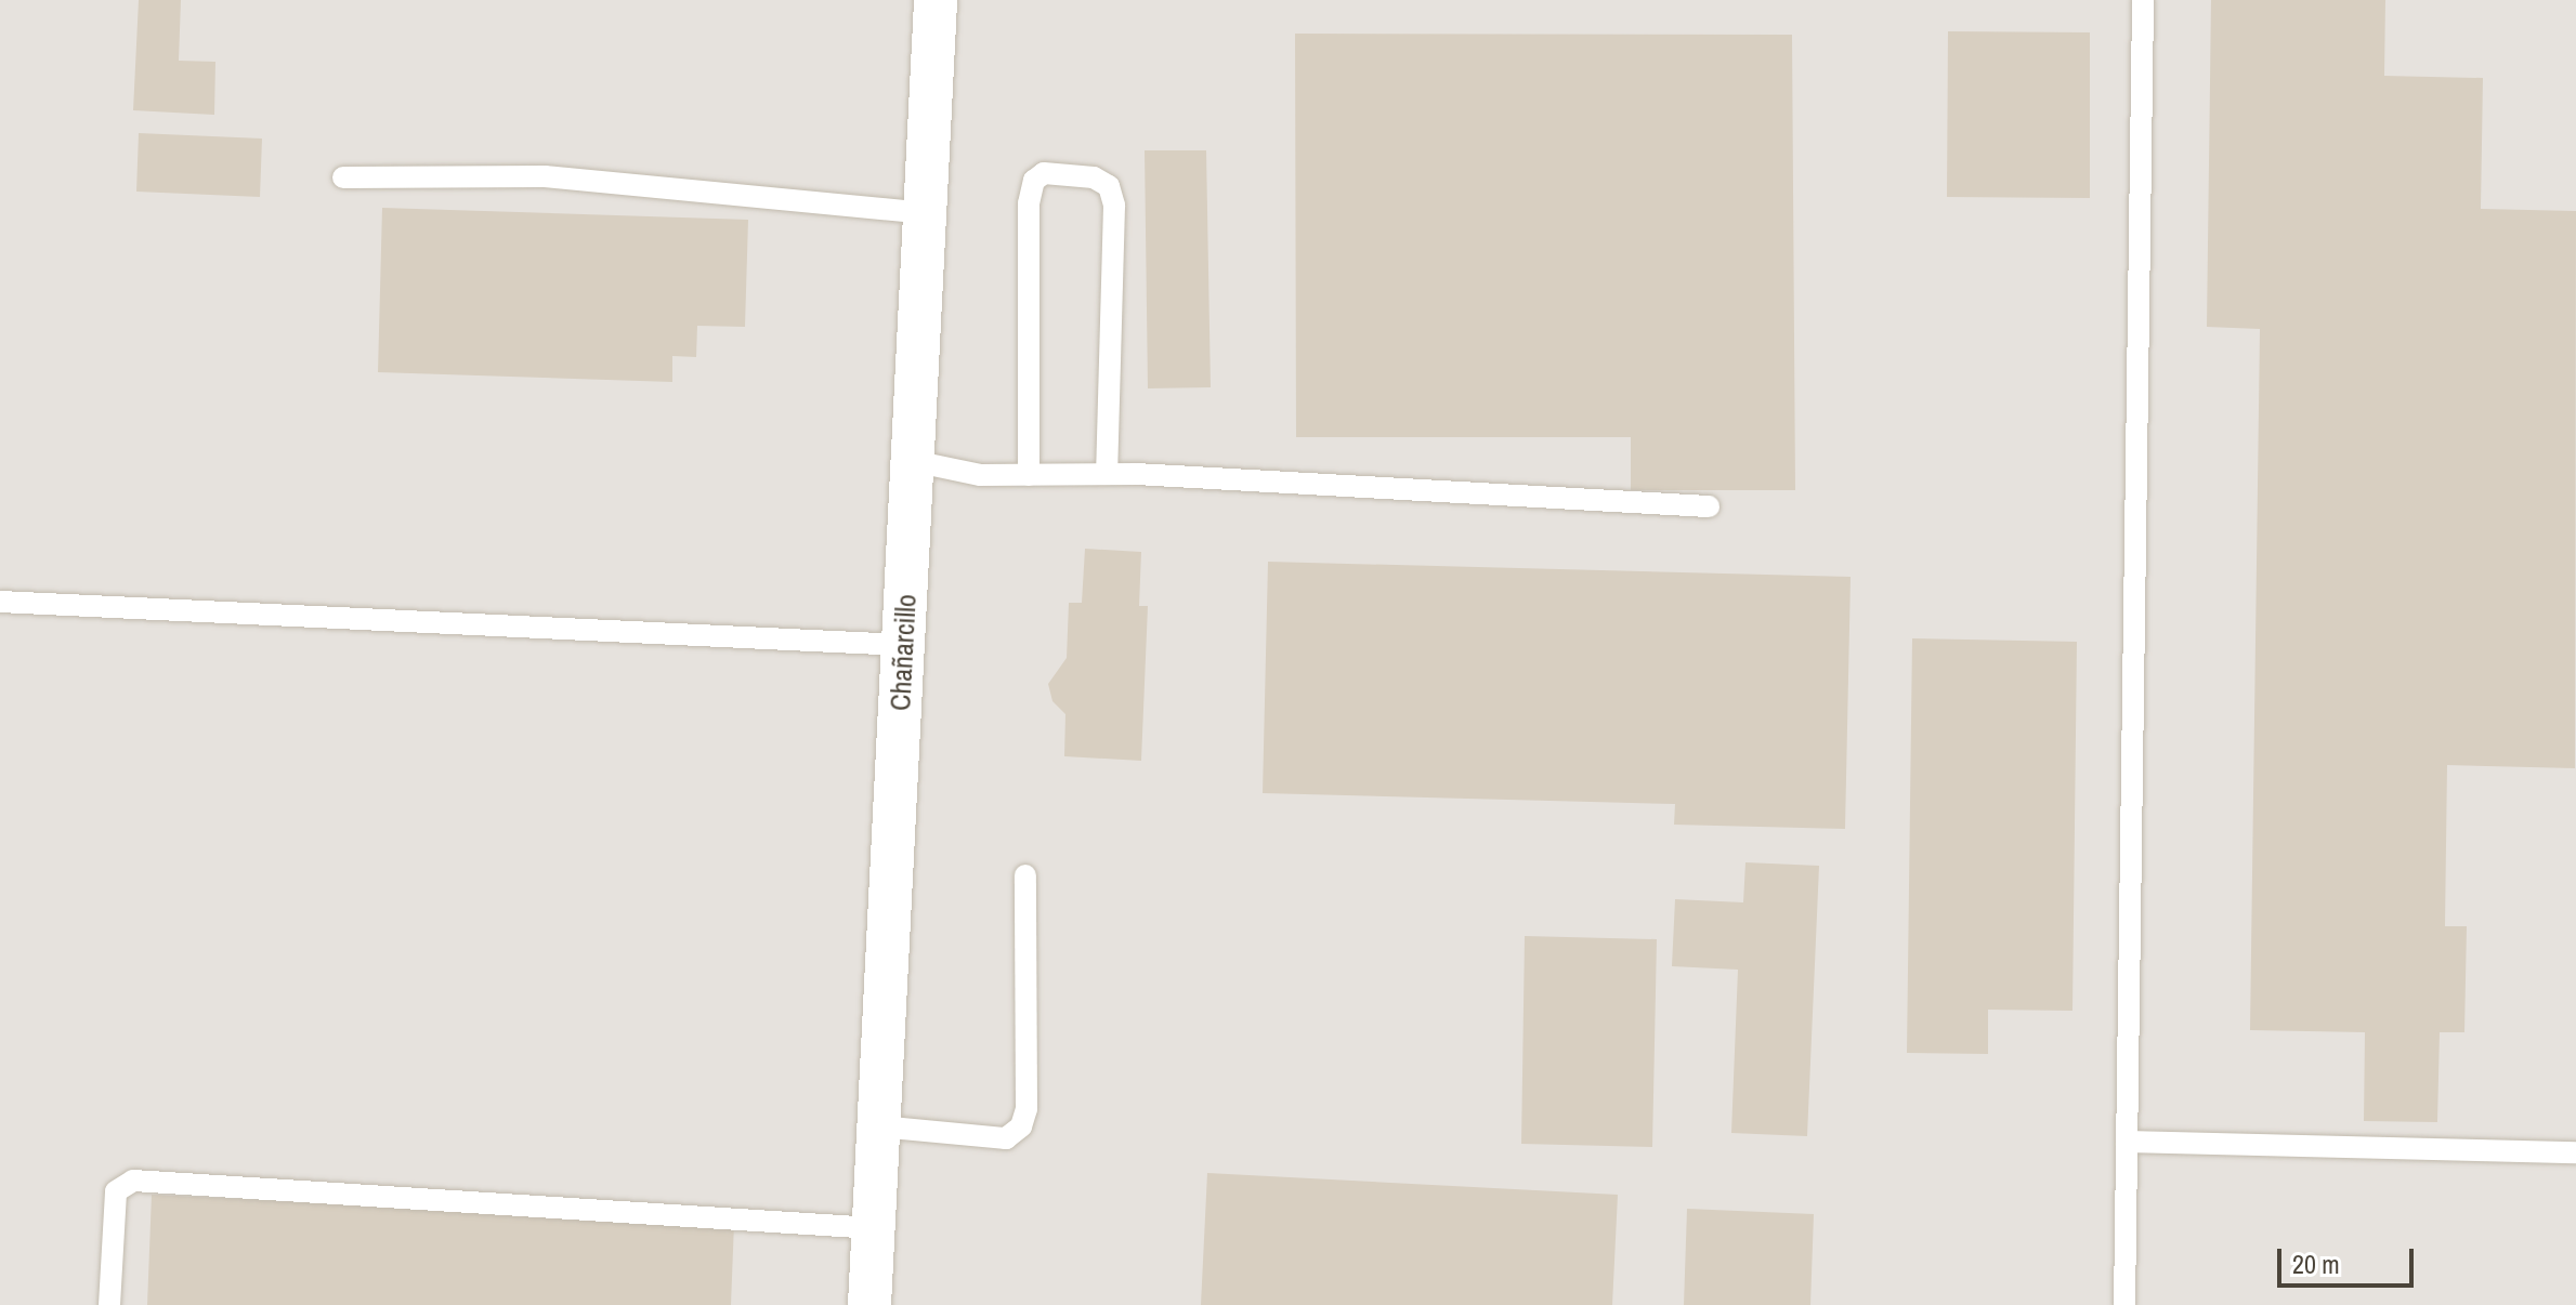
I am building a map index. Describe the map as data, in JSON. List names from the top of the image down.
{
  "streets": {
    "street": ["Chañarcillo"]
  },
  "scale_bar": "20 m"
}
